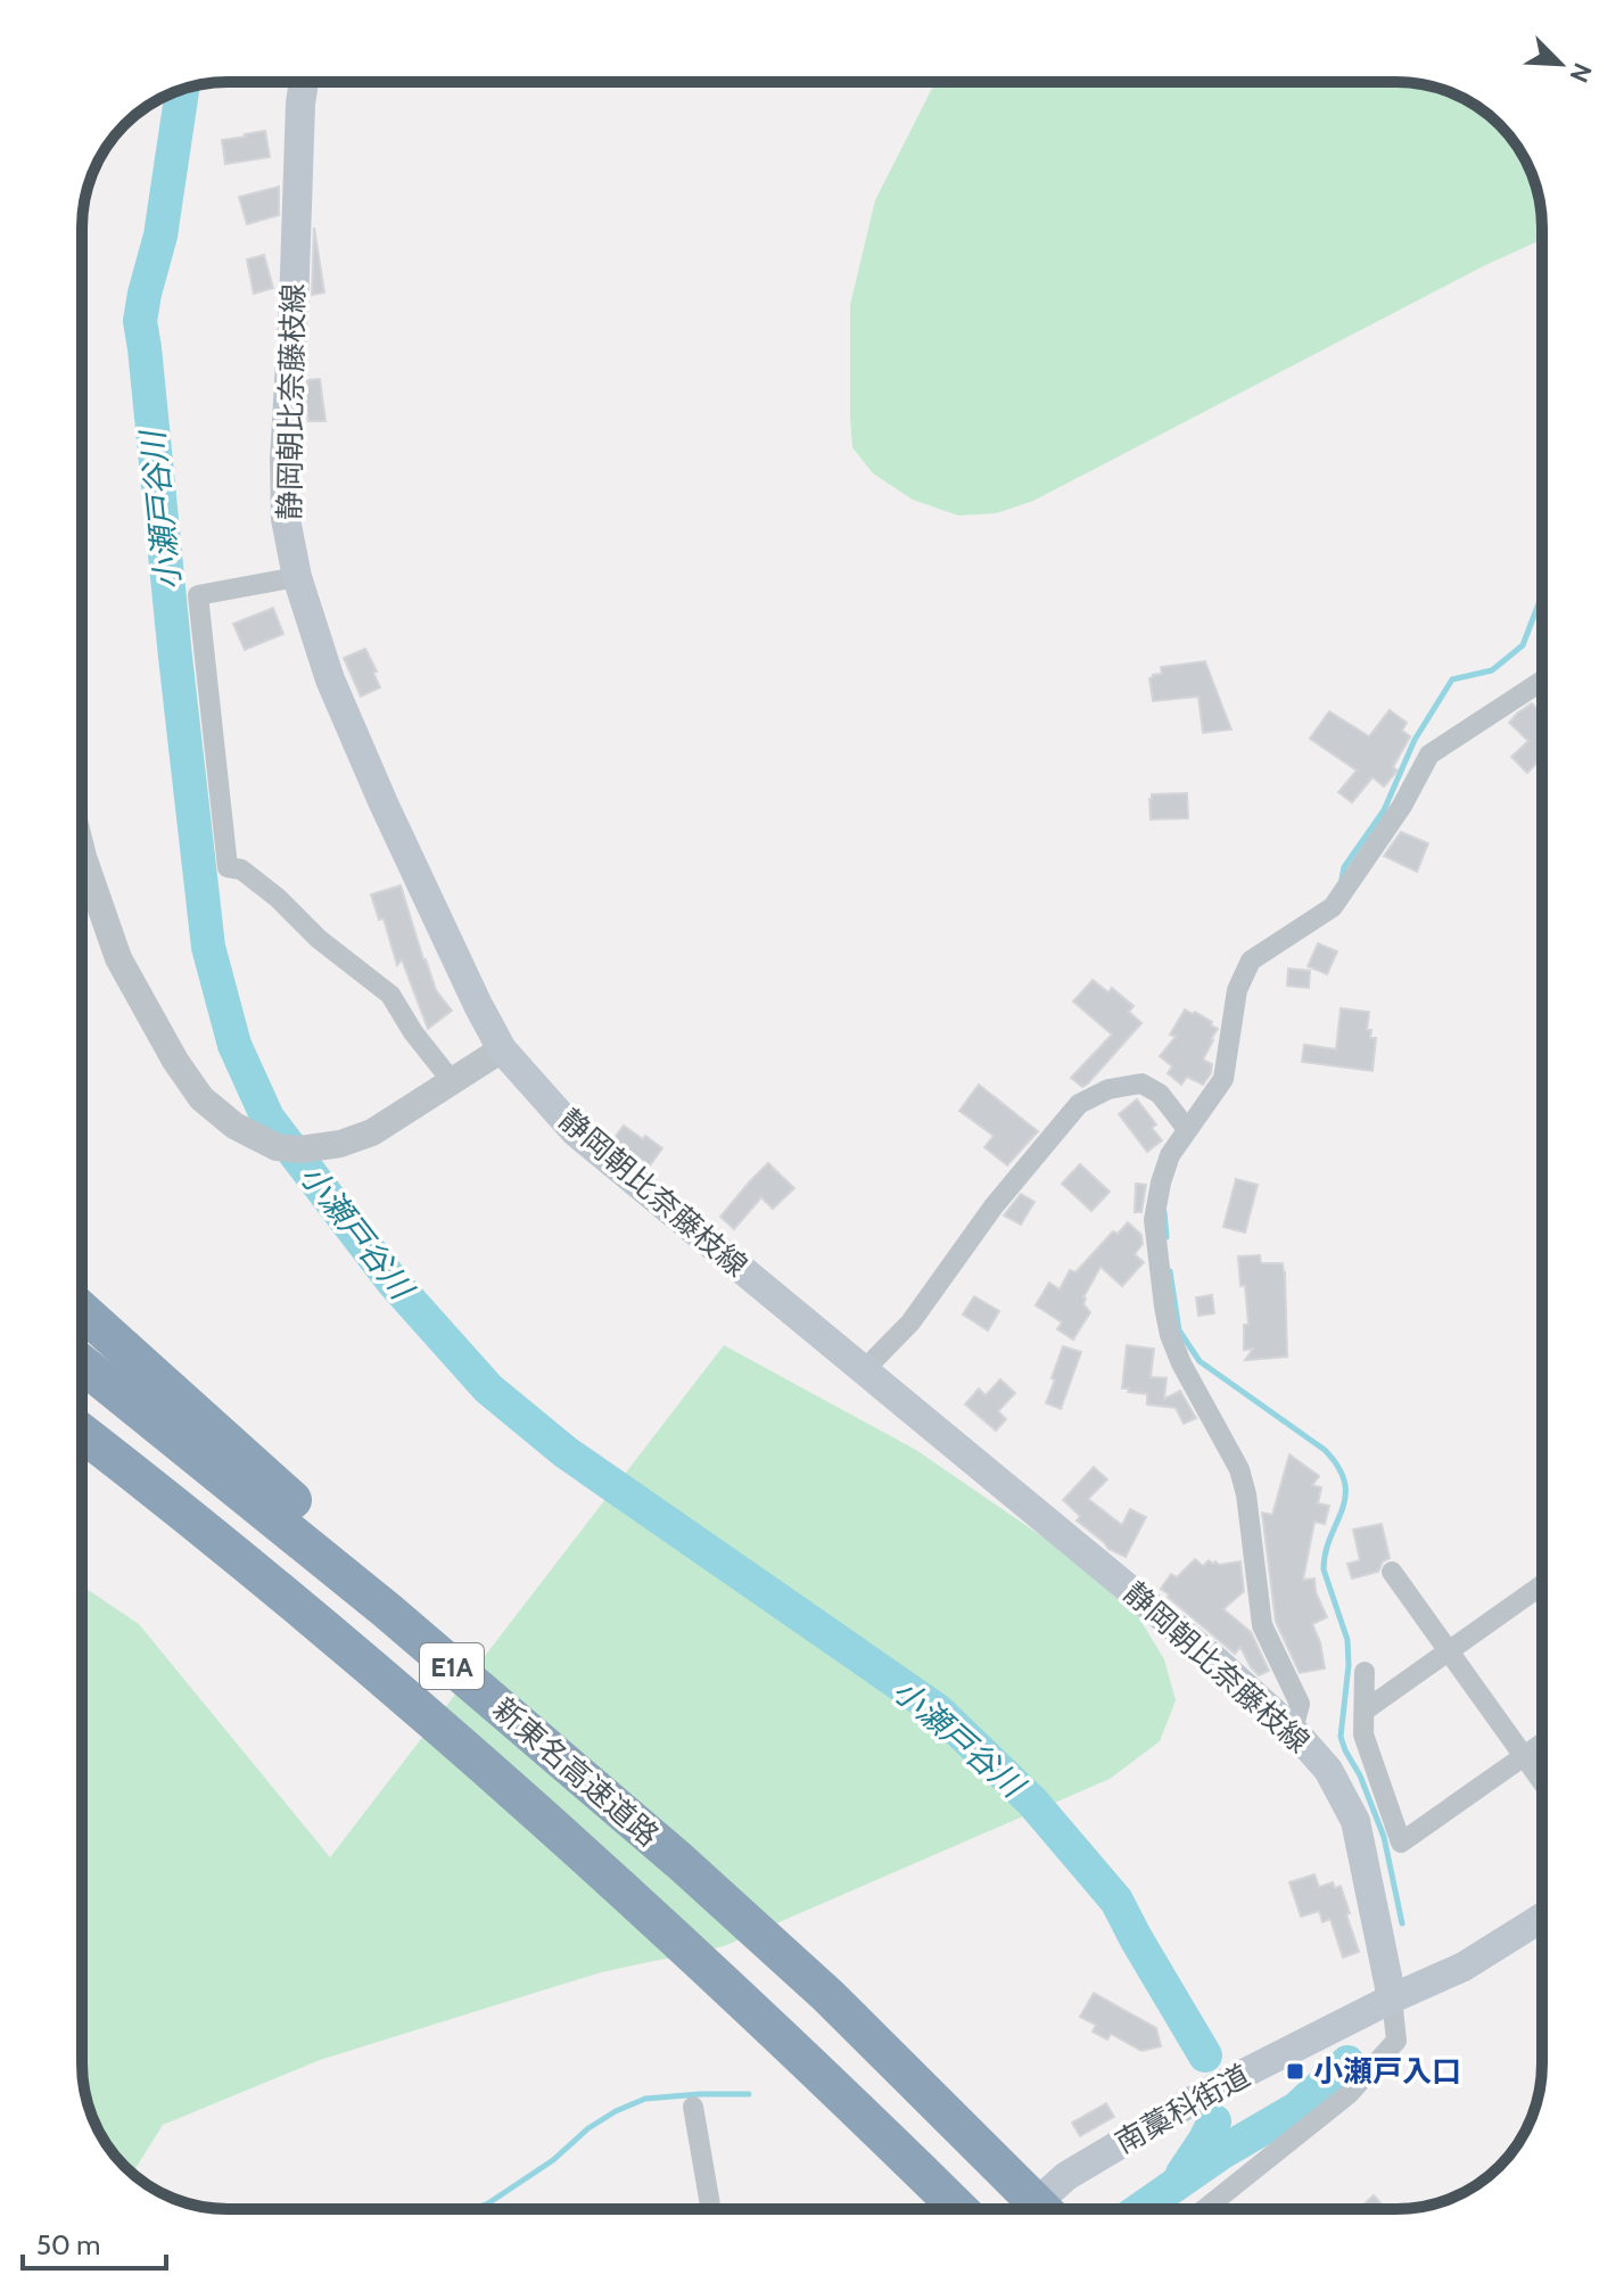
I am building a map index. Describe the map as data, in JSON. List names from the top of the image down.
{
  "streets": {
    "highway": ["E1A", "新東名高速道路"],
    "main road": ["静岡朝比奈藤枝線", "南藁科街道"]
  },
  "crossings": [
    ["静岡朝比奈藤枝線", "南藁科街道"]
  ],
  "water": ["小瀬戸谷川"],
  "places": {
    "transit": ["小瀬戸入口"]
  },
  "scale_bar": "50 m",
  "north": "bottom right"
}
